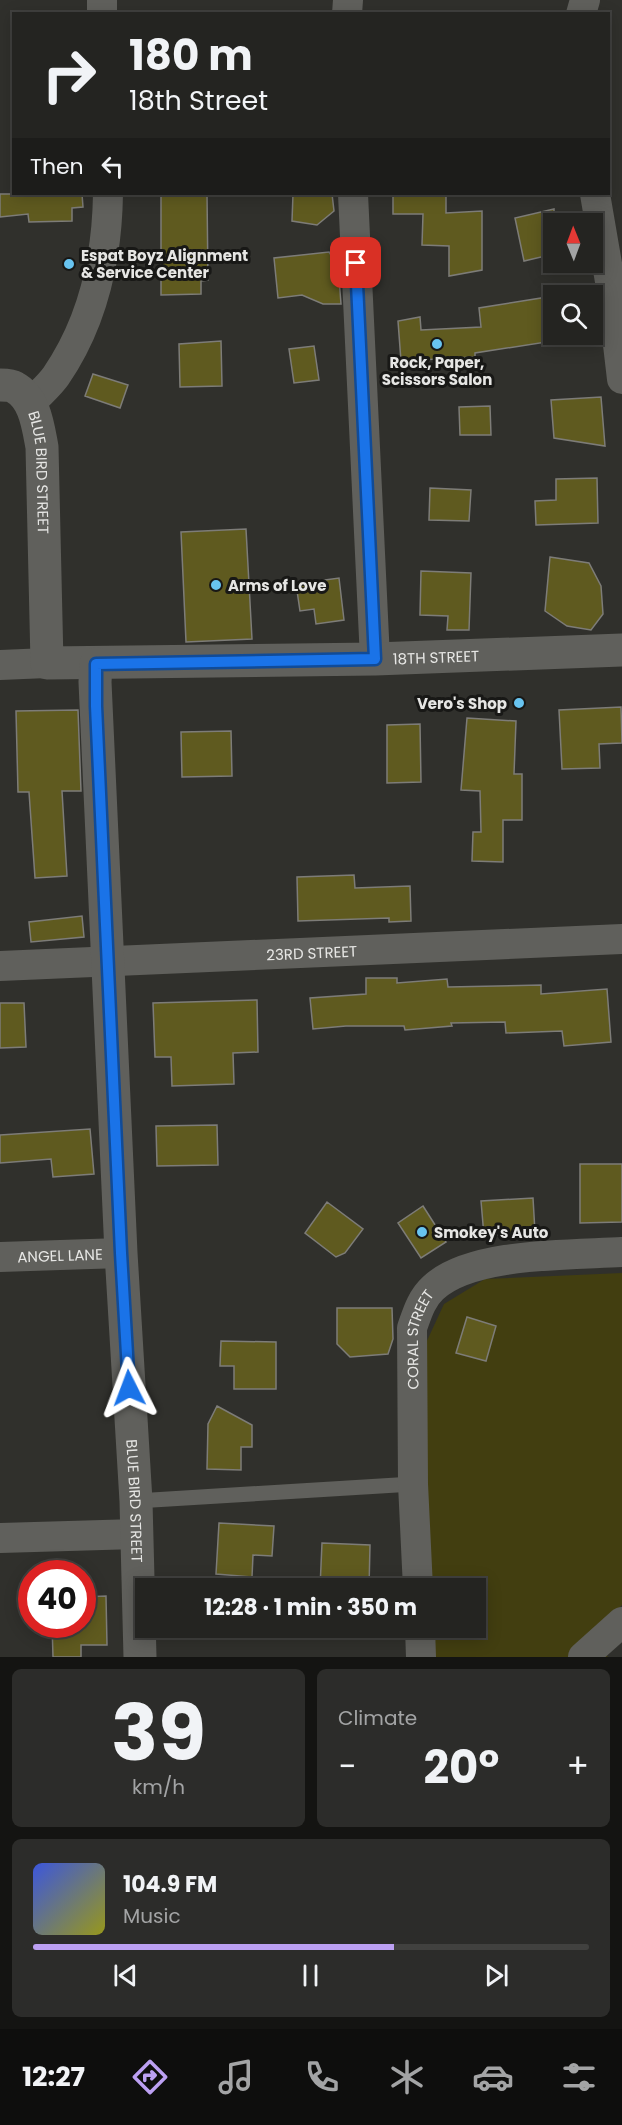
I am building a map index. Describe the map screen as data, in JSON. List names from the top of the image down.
{
  "streets": {
    "street": [
      "BLUE BIRD STREET",
      "18TH STREET",
      "23RD STREET",
      "ANGEL LANE",
      "CORAL STREET"
    ]
  },
  "crossings": [
    ["BLUE BIRD STREET", "18TH STREET"],
    ["BLUE BIRD STREET", "23RD STREET"],
    ["BLUE BIRD STREET", "ANGEL LANE"]
  ],
  "places": [
    "Espat Boyz Alignment & Service Center",
    "Rock, Paper, Scissors Salon",
    "Arms of Love",
    "Vero's Shop",
    "Smokey's Auto"
  ],
  "north": "top",
  "page": {
    "turn": ["180 m", "18th Street"],
    "then": "Then",
    "limit": "40",
    "trip": "12:28 · 1 min · 350 m",
    "tile": [
      ["39", "km/h"],
      "Climate"
    ],
    "heat": ["−", "20°", "+"],
    "song": ["104.9 FM", "Music"],
    "tabs": "12:27"
  }
}
